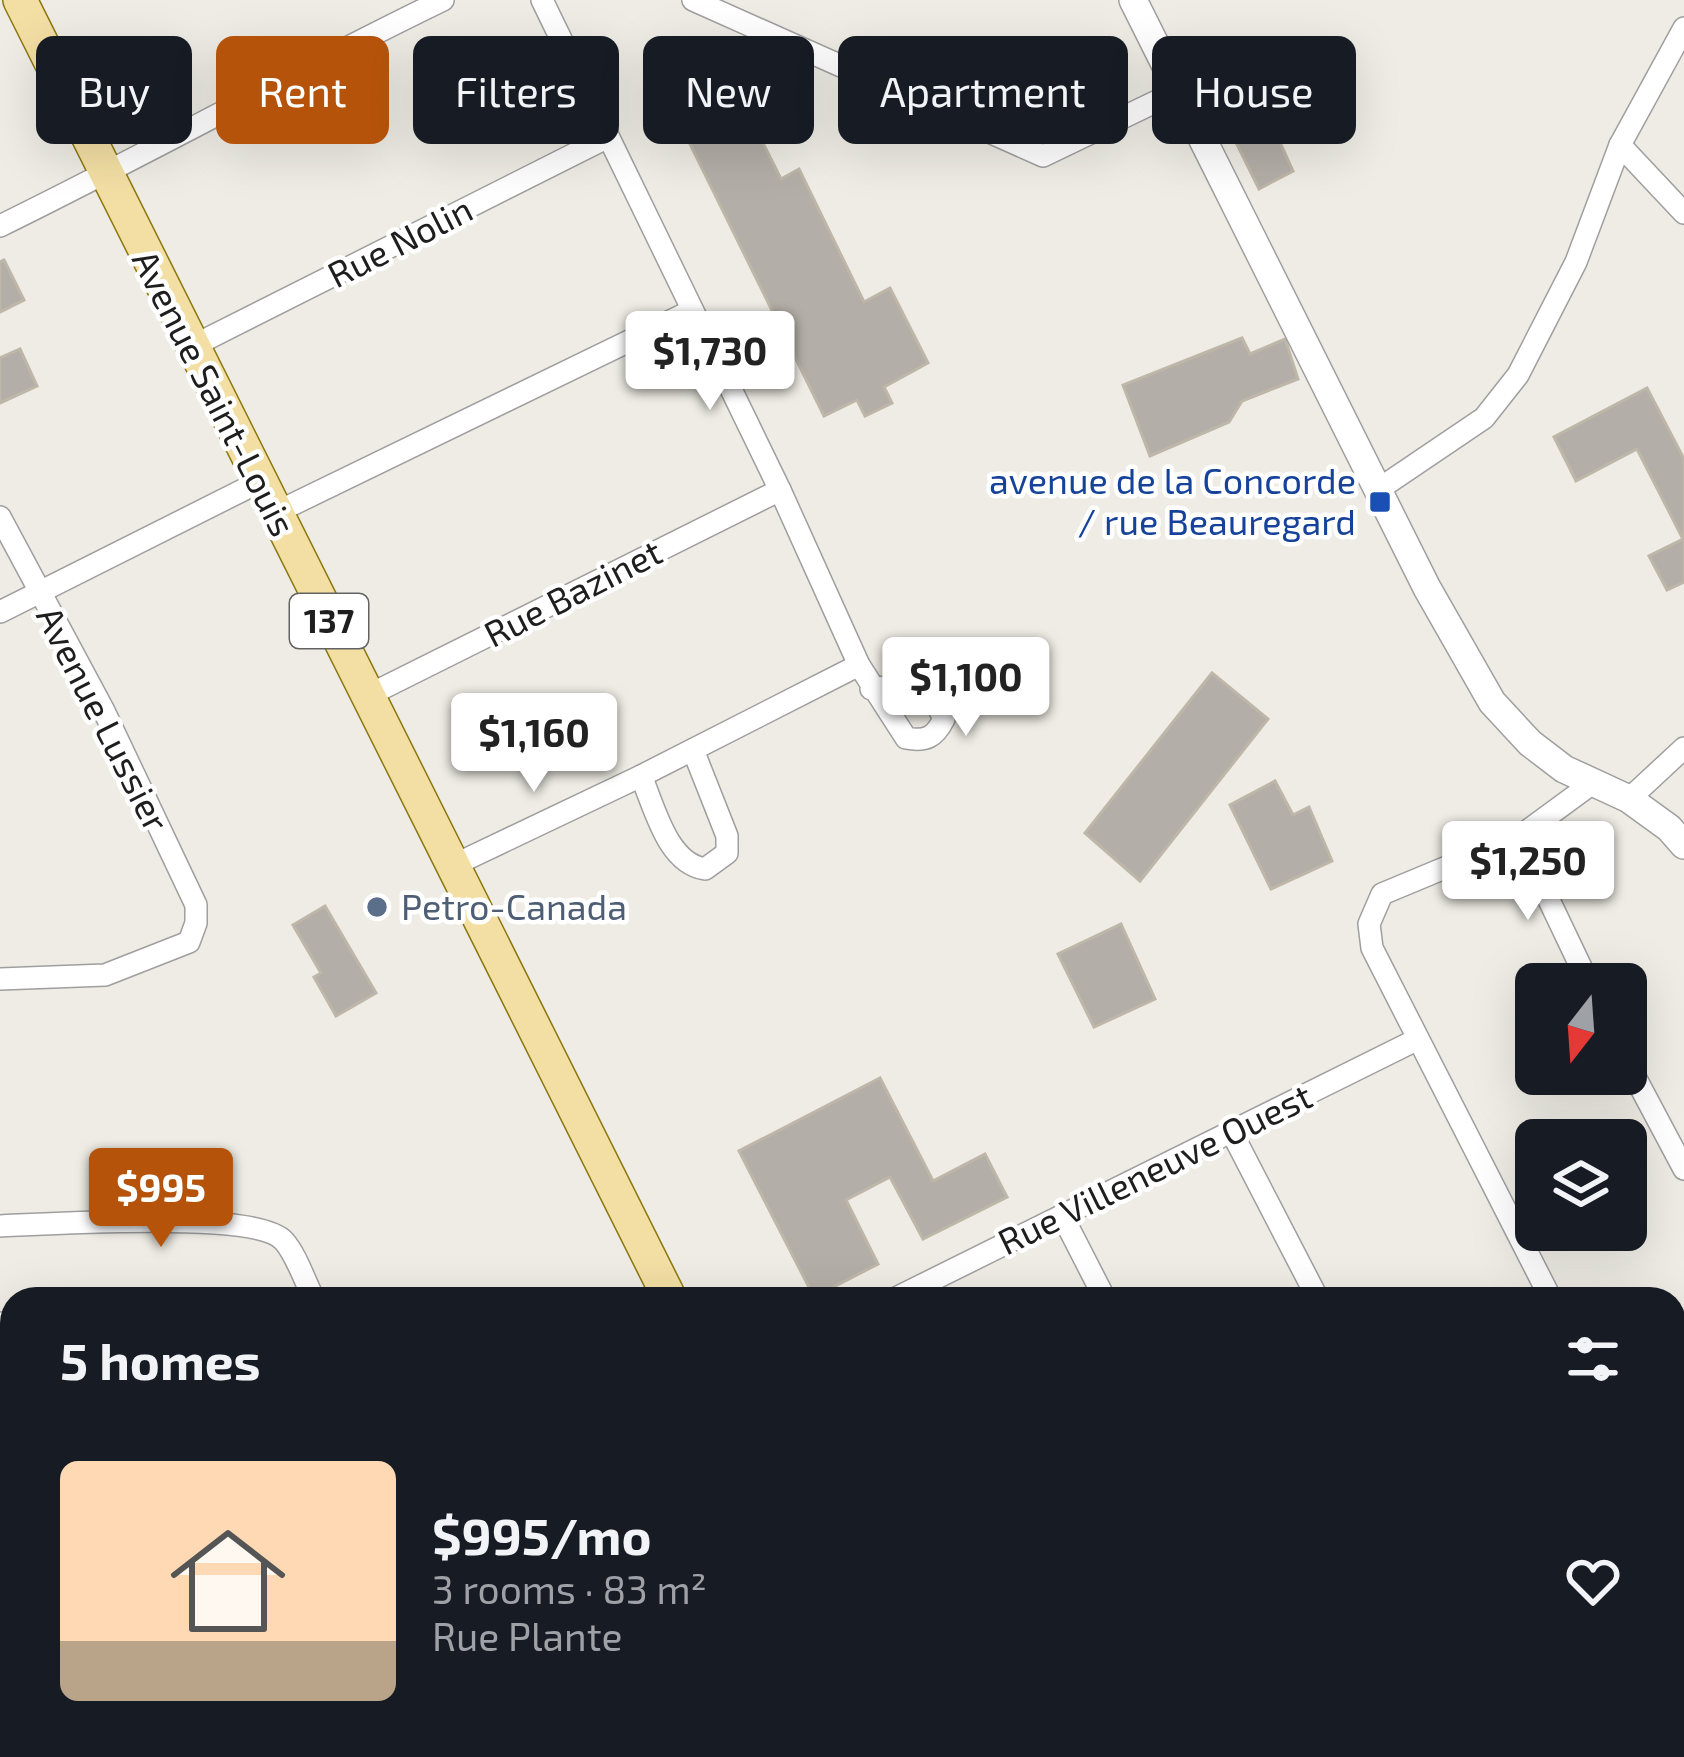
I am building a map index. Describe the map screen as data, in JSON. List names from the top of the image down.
{
  "streets": {
    "main road": ["Avenue Saint-Louis", "137"],
    "street": [
      "Rue Nolin",
      "Rue Bazinet",
      "Avenue Lussier",
      "Rue Villeneuve Ouest"
    ]
  },
  "crossings": [
    ["Rue Nolin", "Avenue Saint-Louis"],
    ["Avenue Saint-Louis", "Rue Bazinet"]
  ],
  "places": {
    "transit": ["avenue de la Concorde / rue Beauregard"],
    "other": ["Petro-Canada"]
  },
  "north": "bottom",
  "page": {
    "chip": [
      "Buy",
      "Rent",
      "Filters",
      "New",
      "Apartment",
      "House"
    ],
    "price": [
      "$1,730",
      "$1,100",
      "$1,160",
      "$1,250",
      "$995"
    ],
    "heading": "5 homes",
    "list": [
      {
        "name": "$995/mo",
        "note": "3 rooms · 83 m² · Rue Plante"
      }
    ]
  }
}
